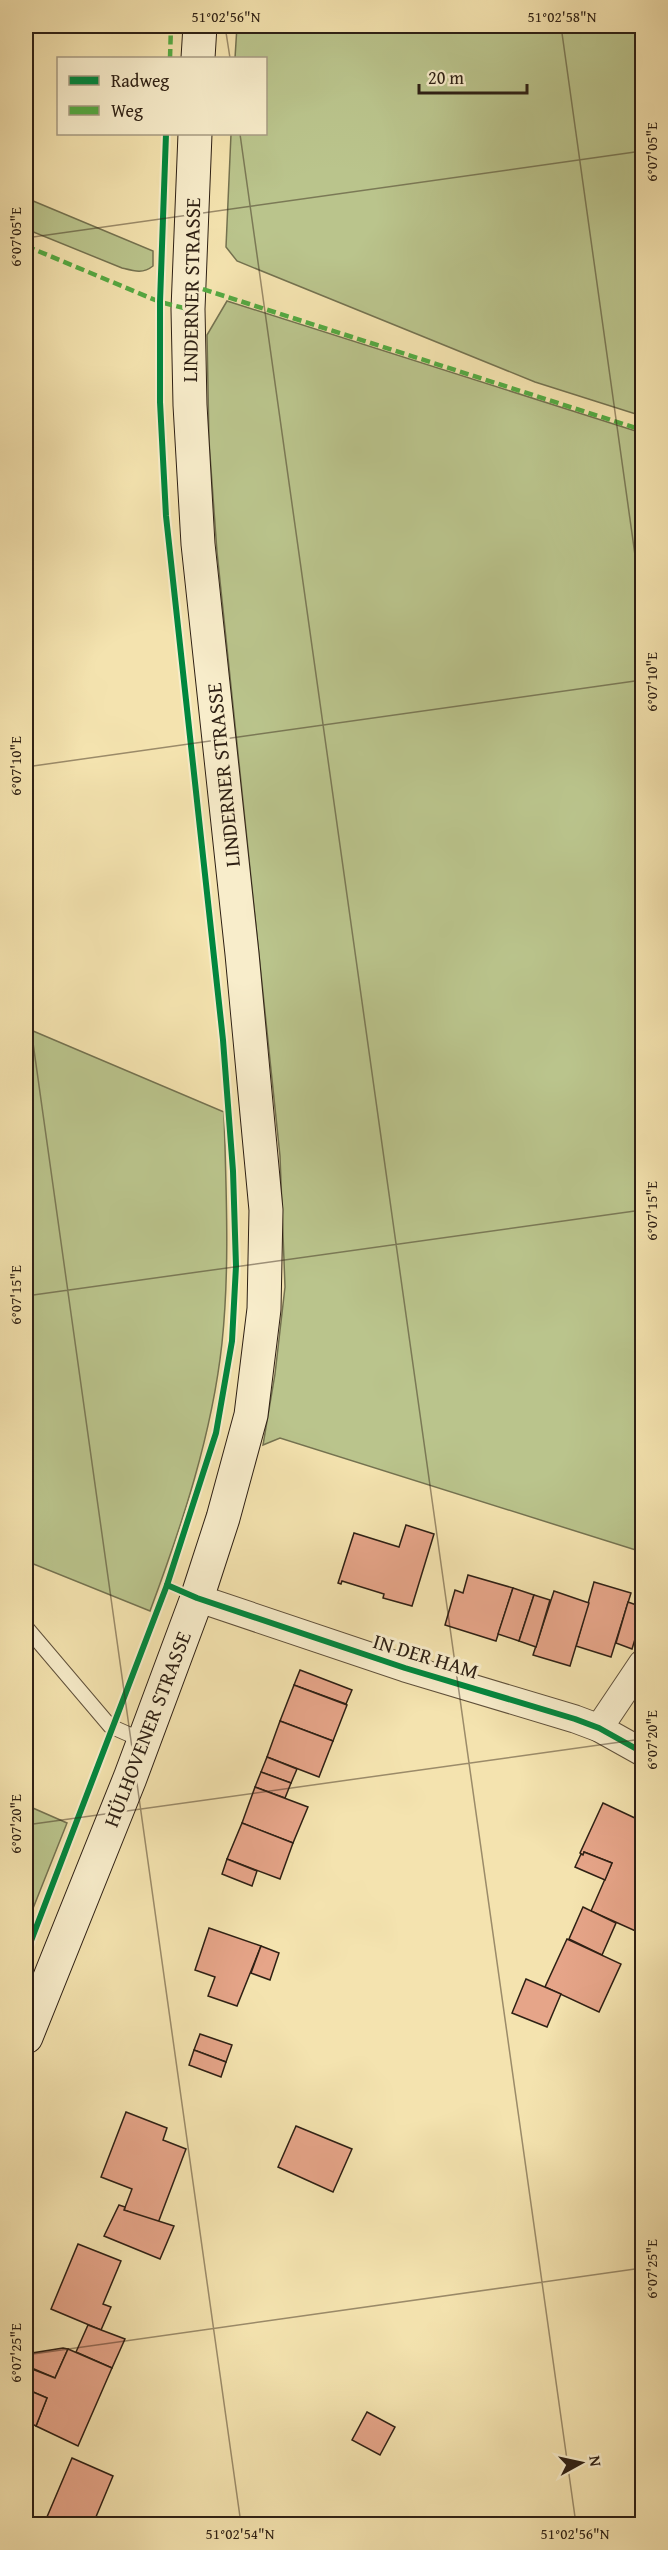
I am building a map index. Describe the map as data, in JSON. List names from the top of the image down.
{
  "streets": {
    "main road": ["LINDERNER STRASSE", "HÜLHOVENER STRASSE"],
    "street": ["IN DER HAM"]
  },
  "crossings": [
    ["LINDERNER STRASSE", "HÜLHOVENER STRASSE"],
    ["IN DER HAM", "HÜLHOVENER STRASSE"]
  ],
  "legend": ["Radweg", "Weg"],
  "scale_bar": "20 m",
  "north": "right",
  "coordinates": [
    "51°02'56\"N",
    "51°02'58\"N",
    "6°07'05\"E",
    "6°07'10\"E",
    "6°07'15\"E",
    "6°07'20\"E",
    "6°07'25\"E",
    "51°02'54\"N"
  ]
}
